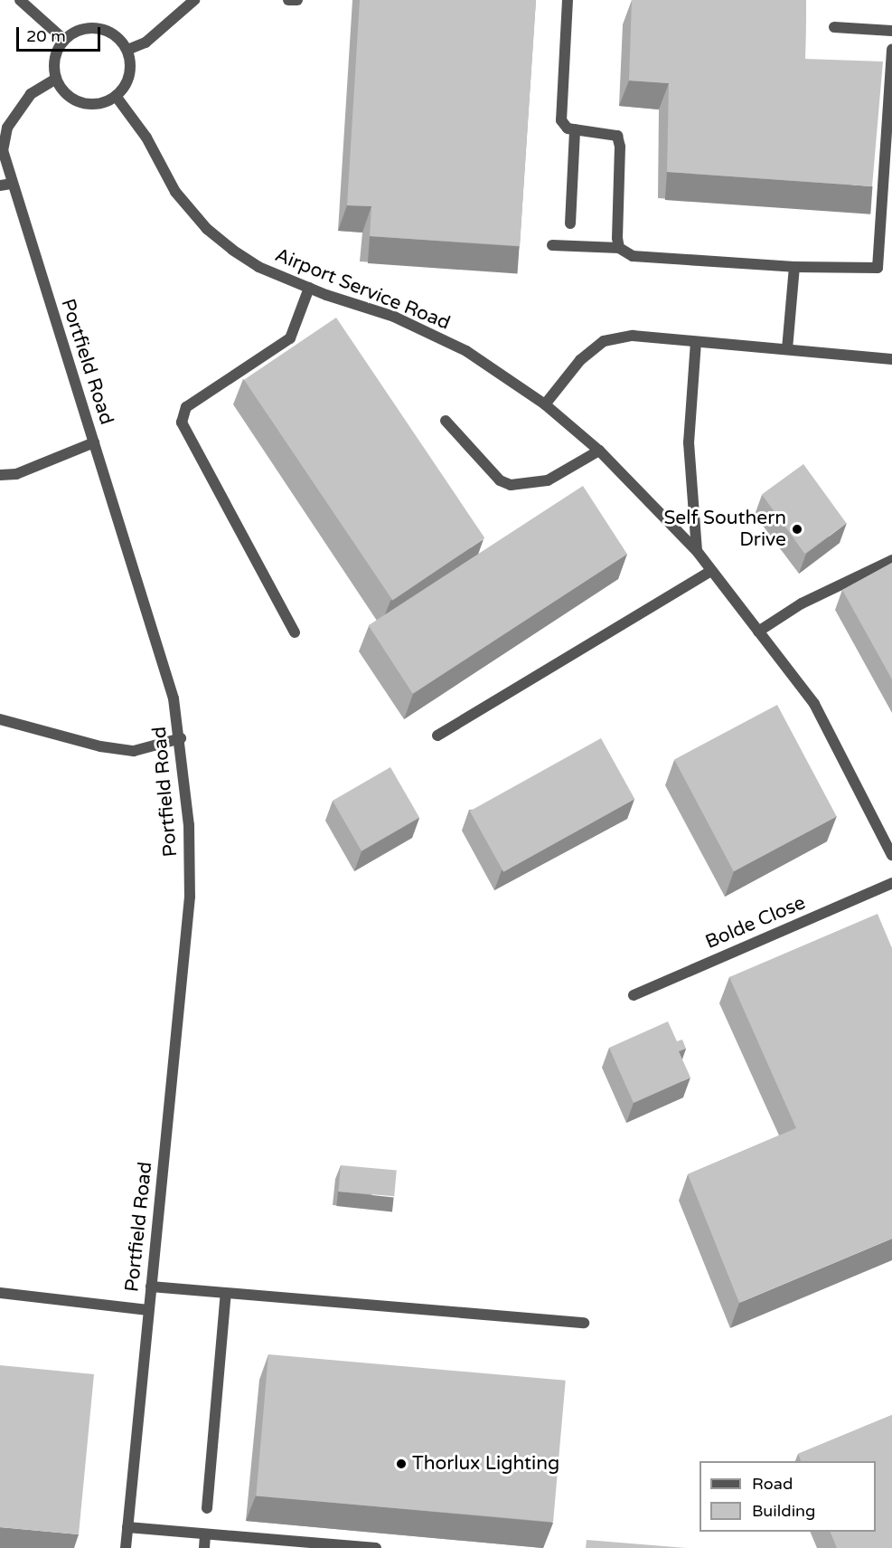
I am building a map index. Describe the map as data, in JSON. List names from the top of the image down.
{
  "streets": {
    "street": ["Airport Service Road", "Portfield Road", "Bolde Close"]
  },
  "crossings": [
    ["Airport Service Road", "Portfield Road"]
  ],
  "places": ["Self Southern Drive", "Thorlux Lighting"],
  "legend": ["Road", "Building"],
  "scale_bar": "20 m"
}
